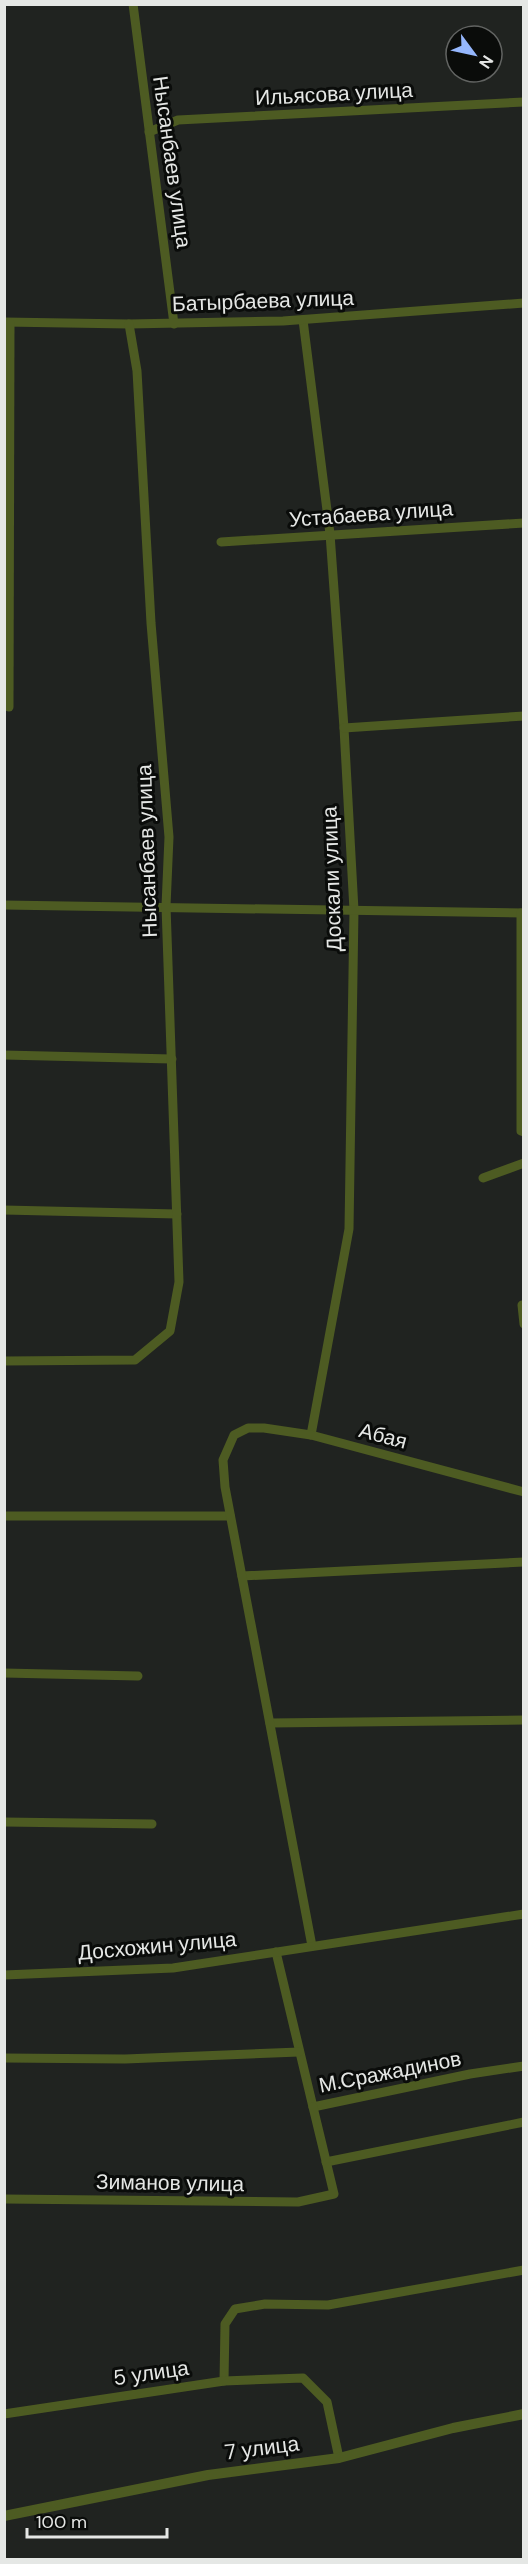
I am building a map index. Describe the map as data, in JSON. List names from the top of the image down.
{
  "streets": {
    "street": [
      "Ильясова улица",
      "Нысанбаев улица",
      "Батырбаева улица",
      "Устабаева улица",
      "Доскали улица",
      "Абая",
      "Досхожин улица",
      "М.Сражадинов",
      "Зиманов улица",
      "5 улица",
      "7 улица"
    ]
  },
  "crossings": [
    ["Ильясова улица", "Нысанбаев улица"],
    ["Нысанбаев улица", "Батырбаева улица"],
    ["Батырбаева улица", "Доскали улица"],
    ["Устабаева улица", "Доскали улица"],
    ["Доскали улица", "Абая"],
    ["Досхожин улица", "М.Сражадинов"],
    ["5 улица", "7 улица"]
  ],
  "scale_bar": "100 m",
  "north": "bottom right"
}
